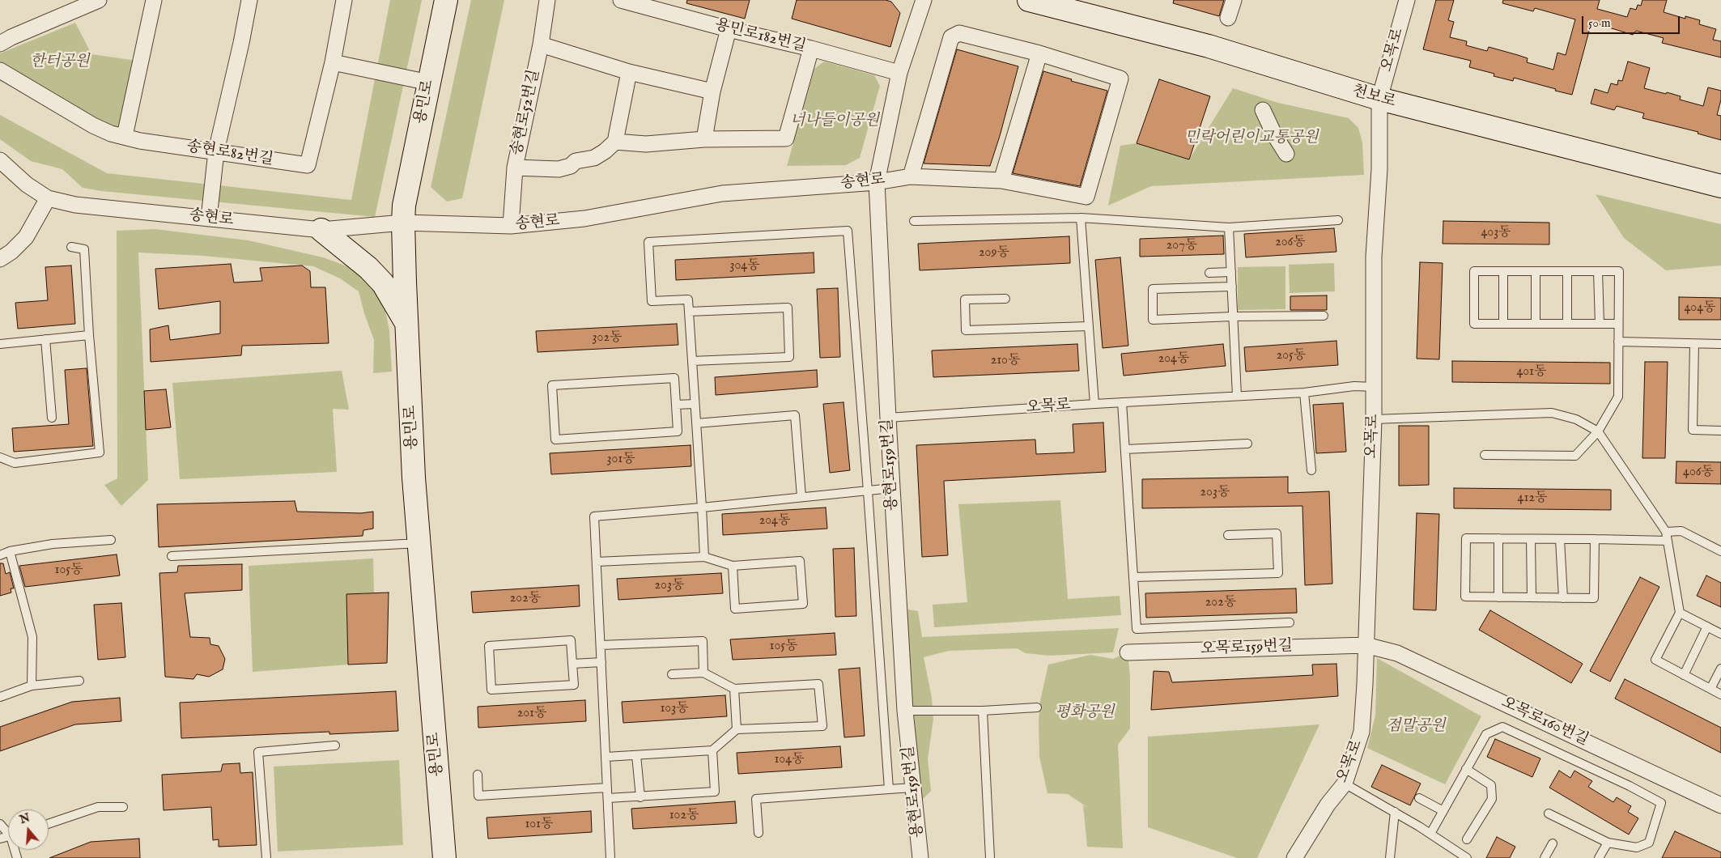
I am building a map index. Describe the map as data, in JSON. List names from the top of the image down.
{
  "streets": {
    "main road": ["천보로", "용민로"],
    "street": [
      "용민로182번길",
      "오목로",
      "송현로52번길",
      "송현로82번길",
      "송현로",
      "용현로159번길",
      "오목로159번길",
      "오목로160번길"
    ]
  },
  "crossings": [
    ["용민로182번길", "용현로159번길"],
    ["오목로", "천보로"],
    ["오목로", "용현로159번길"],
    ["오목로", "오목로159번길"],
    ["오목로", "오목로160번길"],
    ["용민로", "송현로"],
    ["송현로52번길", "송현로"],
    ["송현로", "용현로159번길"],
    ["오목로159번길", "오목로160번길"]
  ],
  "parks": [
    "한터공원",
    "너나들이공원",
    "민락어린이교통공원",
    "평화공원",
    "점말공원"
  ],
  "house_numbers": [
    "403동",
    "206동",
    "207동",
    "209동",
    "304동",
    "404동",
    "302동",
    "205동",
    "204동",
    "210동",
    "401동",
    "301동",
    "406동",
    "203동",
    "412동",
    "204동",
    "105동",
    "203동",
    "202동",
    "202동",
    "105동",
    "103동",
    "201동",
    "104동",
    "102동",
    "101동"
  ],
  "scale_bar": "50 m",
  "north": "top"
}
